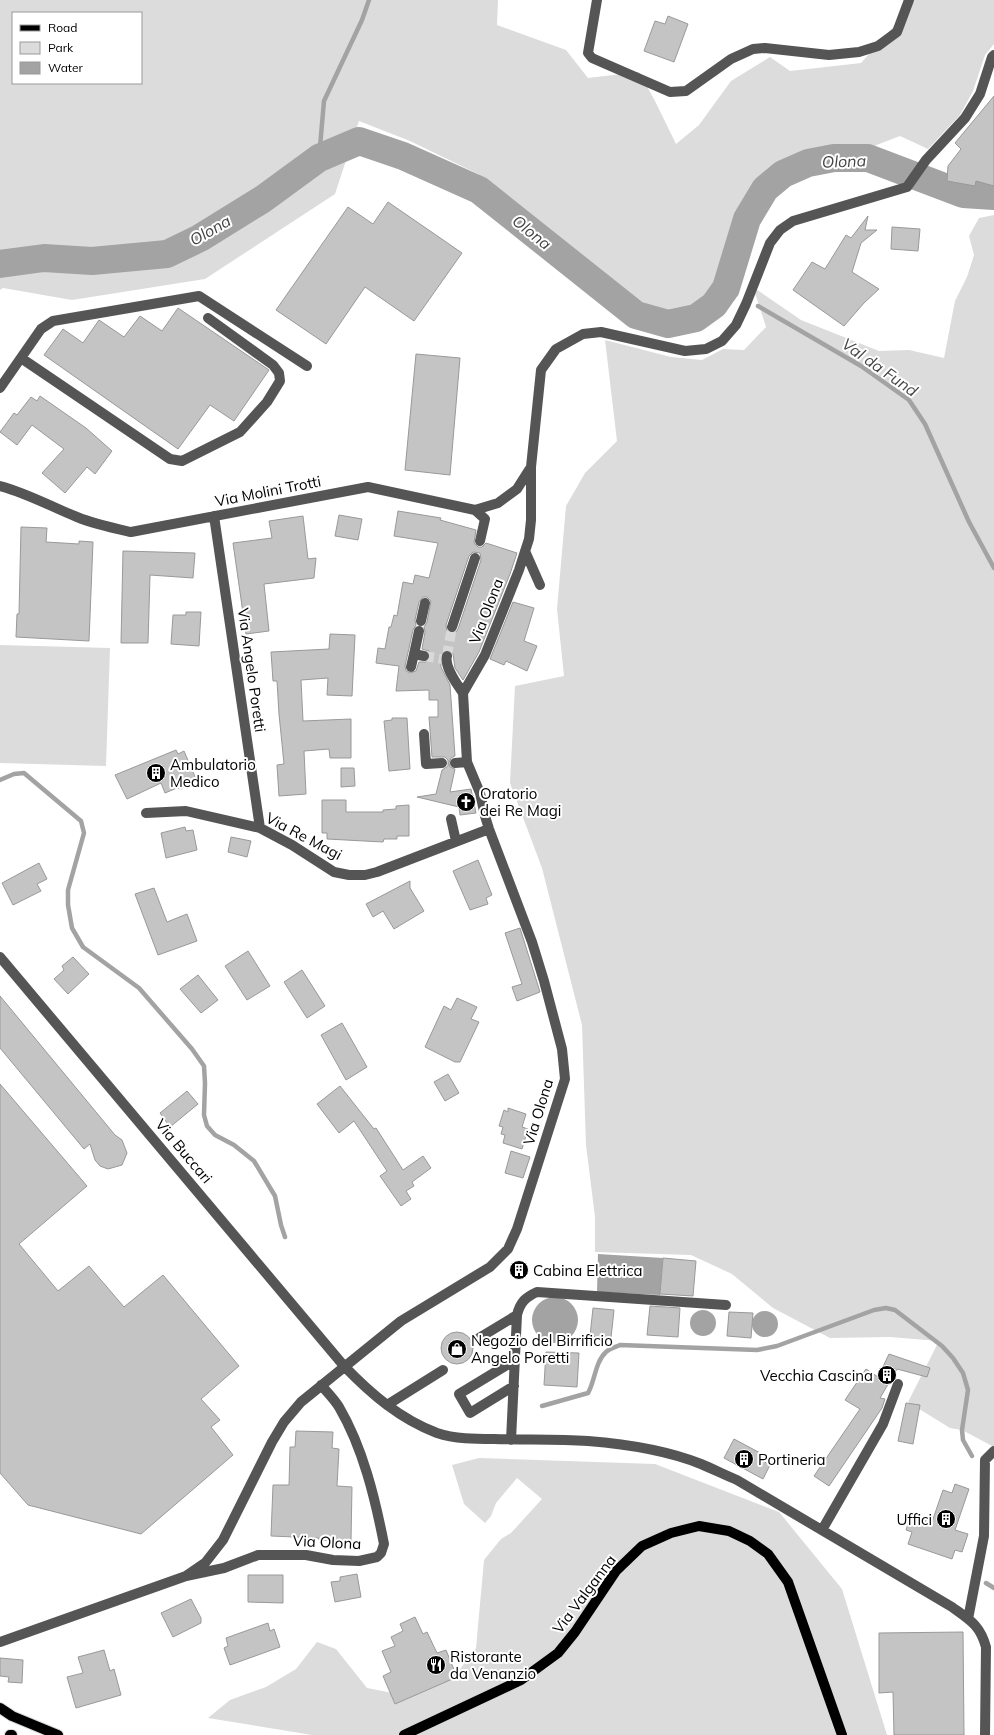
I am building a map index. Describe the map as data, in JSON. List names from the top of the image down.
{
  "streets": {
    "main road": ["Via Valganna"],
    "street": [
      "Via Molini Trotti",
      "Via Olona",
      "Via Angelo Poretti",
      "Via Re Magi",
      "Via Buccari"
    ]
  },
  "crossings": [
    ["Via Molini Trotti", "Via Olona"],
    ["Via Molini Trotti", "Via Angelo Poretti"],
    ["Via Olona", "Via Re Magi"],
    ["Via Olona", "Via Buccari"],
    ["Via Angelo Poretti", "Via Re Magi"]
  ],
  "water": ["Olona", "Val da Fund"],
  "places": {
    "building": [
      "Ambulatorio Medico",
      "Cabina Elettrica",
      "Vecchia Cascina",
      "Portineria",
      "Uffici"
    ],
    "church": ["Oratorio dei Re Magi"],
    "shop": ["Negozio del Birrificio Angelo Poretti"],
    "restaurant": ["Ristorante da Venanzio"]
  },
  "legend": ["Road", "Park", "Water"]
}
